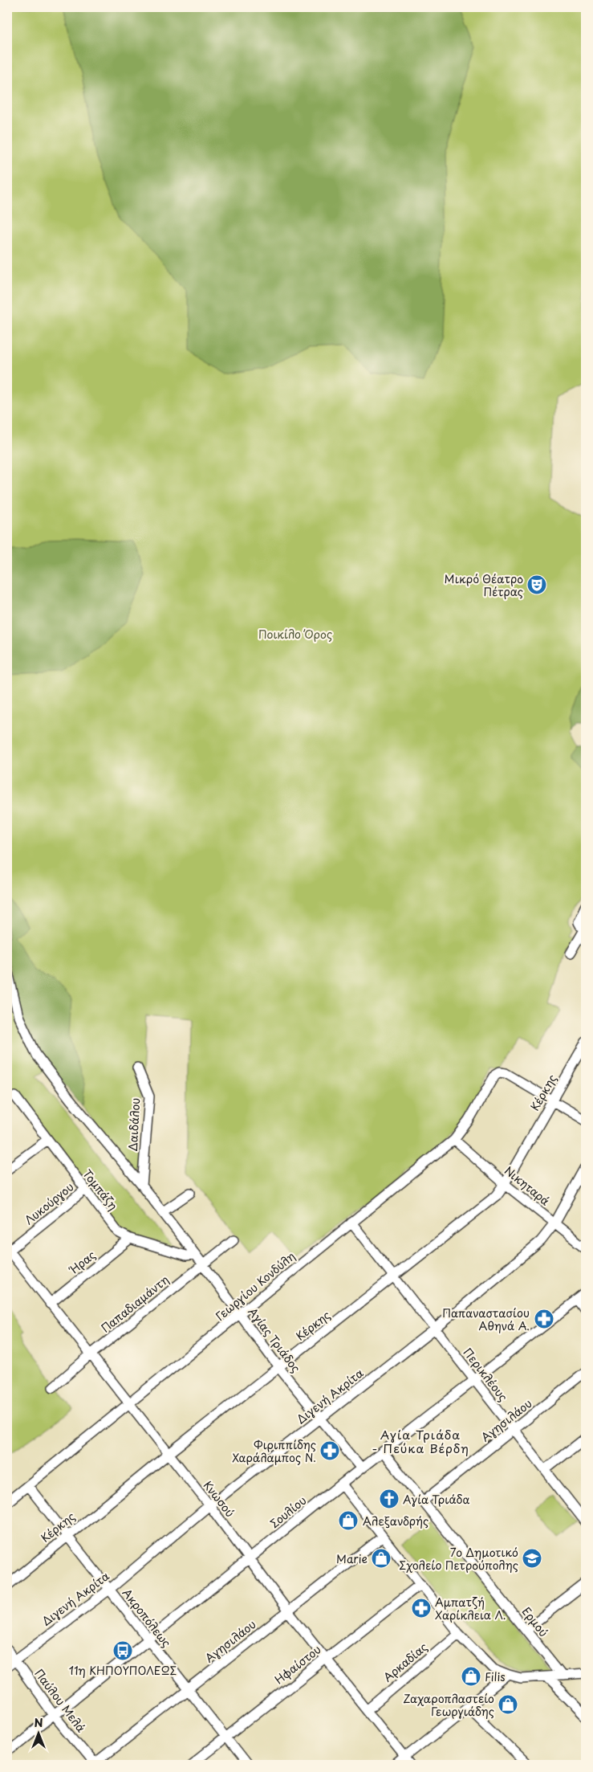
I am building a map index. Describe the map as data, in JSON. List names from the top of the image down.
{
  "streets": {
    "street": [
      "Κέρκης",
      "Δαιδάλου",
      "Νικηταρά",
      "Τομπάζη",
      "Λυκούργου",
      "Ήρας",
      "Γεωργίου Κονδύλη",
      "Παπαδιαμάντη",
      "Αγίας Τριάδος",
      "Περικλέους",
      "Διγενή Ακρίτα",
      "Αγησιλάου",
      "Κνωσού",
      "Σουλίου",
      "Ακροπόλεως",
      "Ερμού",
      "Αρκαδίας",
      "Ηφαίστου",
      "Παύλου Μελά"
    ]
  },
  "crossings": [
    ["Κέρκης", "Νικηταρά"],
    ["Κέρκης", "Γεωργίου Κονδύλη"],
    ["Κέρκης", "Αγίας Τριάδος"],
    ["Κέρκης", "Περικλέους"],
    ["Κέρκης", "Κνωσού"],
    ["Κέρκης", "Ακροπόλεως"],
    ["Δαιδάλου", "Αγίας Τριάδος"],
    ["Νικηταρά", "Γεωργίου Κονδύλη"],
    ["Νικηταρά", "Διγενή Ακρίτα"],
    ["Τομπάζη", "Λυκούργου"],
    ["Τομπάζη", "Ήρας"],
    ["Τομπάζη", "Αγίας Τριάδος"],
    ["Λυκούργου", "Κνωσού"],
    ["Ήρας", "Κνωσού"],
    ["Γεωργίου Κονδύλη", "Αγίας Τριάδος"],
    ["Γεωργίου Κονδύλη", "Περικλέους"],
    ["Γεωργίου Κονδύλη", "Κνωσού"],
    ["Γεωργίου Κονδύλη", "Ακροπόλεως"],
    ["Παπαδιαμάντη", "Αγίας Τριάδος"],
    ["Παπαδιαμάντη", "Κνωσού"],
    ["Αγίας Τριάδος", "Διγενή Ακρίτα"],
    ["Αγίας Τριάδος", "Σουλίου"],
    ["Περικλέους", "Διγενή Ακρίτα"],
    ["Περικλέους", "Αγησιλάου"],
    ["Περικλέους", "Σουλίου"],
    ["Διγενή Ακρίτα", "Κνωσού"],
    ["Διγενή Ακρίτα", "Ακροπόλεως"],
    ["Διγενή Ακρίτα", "Παύλου Μελά"],
    ["Αγησιλάου", "Κνωσού"],
    ["Αγησιλάου", "Ακροπόλεως"],
    ["Αγησιλάου", "Ερμού"],
    ["Αγησιλάου", "Παύλου Μελά"],
    ["Κνωσού", "Σουλίου"],
    ["Κνωσού", "Αρκαδίας"],
    ["Κνωσού", "Ηφαίστου"],
    ["Σουλίου", "Ακροπόλεως"],
    ["Σουλίου", "Ερμού"],
    ["Σουλίου", "Παύλου Μελά"],
    ["Ακροπόλεως", "Ηφαίστου"]
  ],
  "districts": ["Αγία Τριάδα - Πεύκα Βέρδη"],
  "parks": ["Ποικίλο Όρος"],
  "places": {
    "theatre": ["Μικρό Θέατρο Πέτρας"],
    "pharmacy": ["Παπαναστασίου Αθηνά Α.", "Φιριππίδης Χαράλαμπος Ν.", "Αμπατζή Χαρίκλεια Λ."],
    "church": ["Αγία Τριάδα"],
    "shop": [
      "Αλεξανδρής",
      "Marie",
      "Filis",
      "Ζαχαροπλαστείο Γεωργιάδης"
    ],
    "school or university": ["7ο Δημοτικό Σχολείο Πετρούπολης"],
    "bus stop": ["11η ΚΗΠΟΥΠΟΛΕΩΣ"]
  },
  "north": "top"
}
